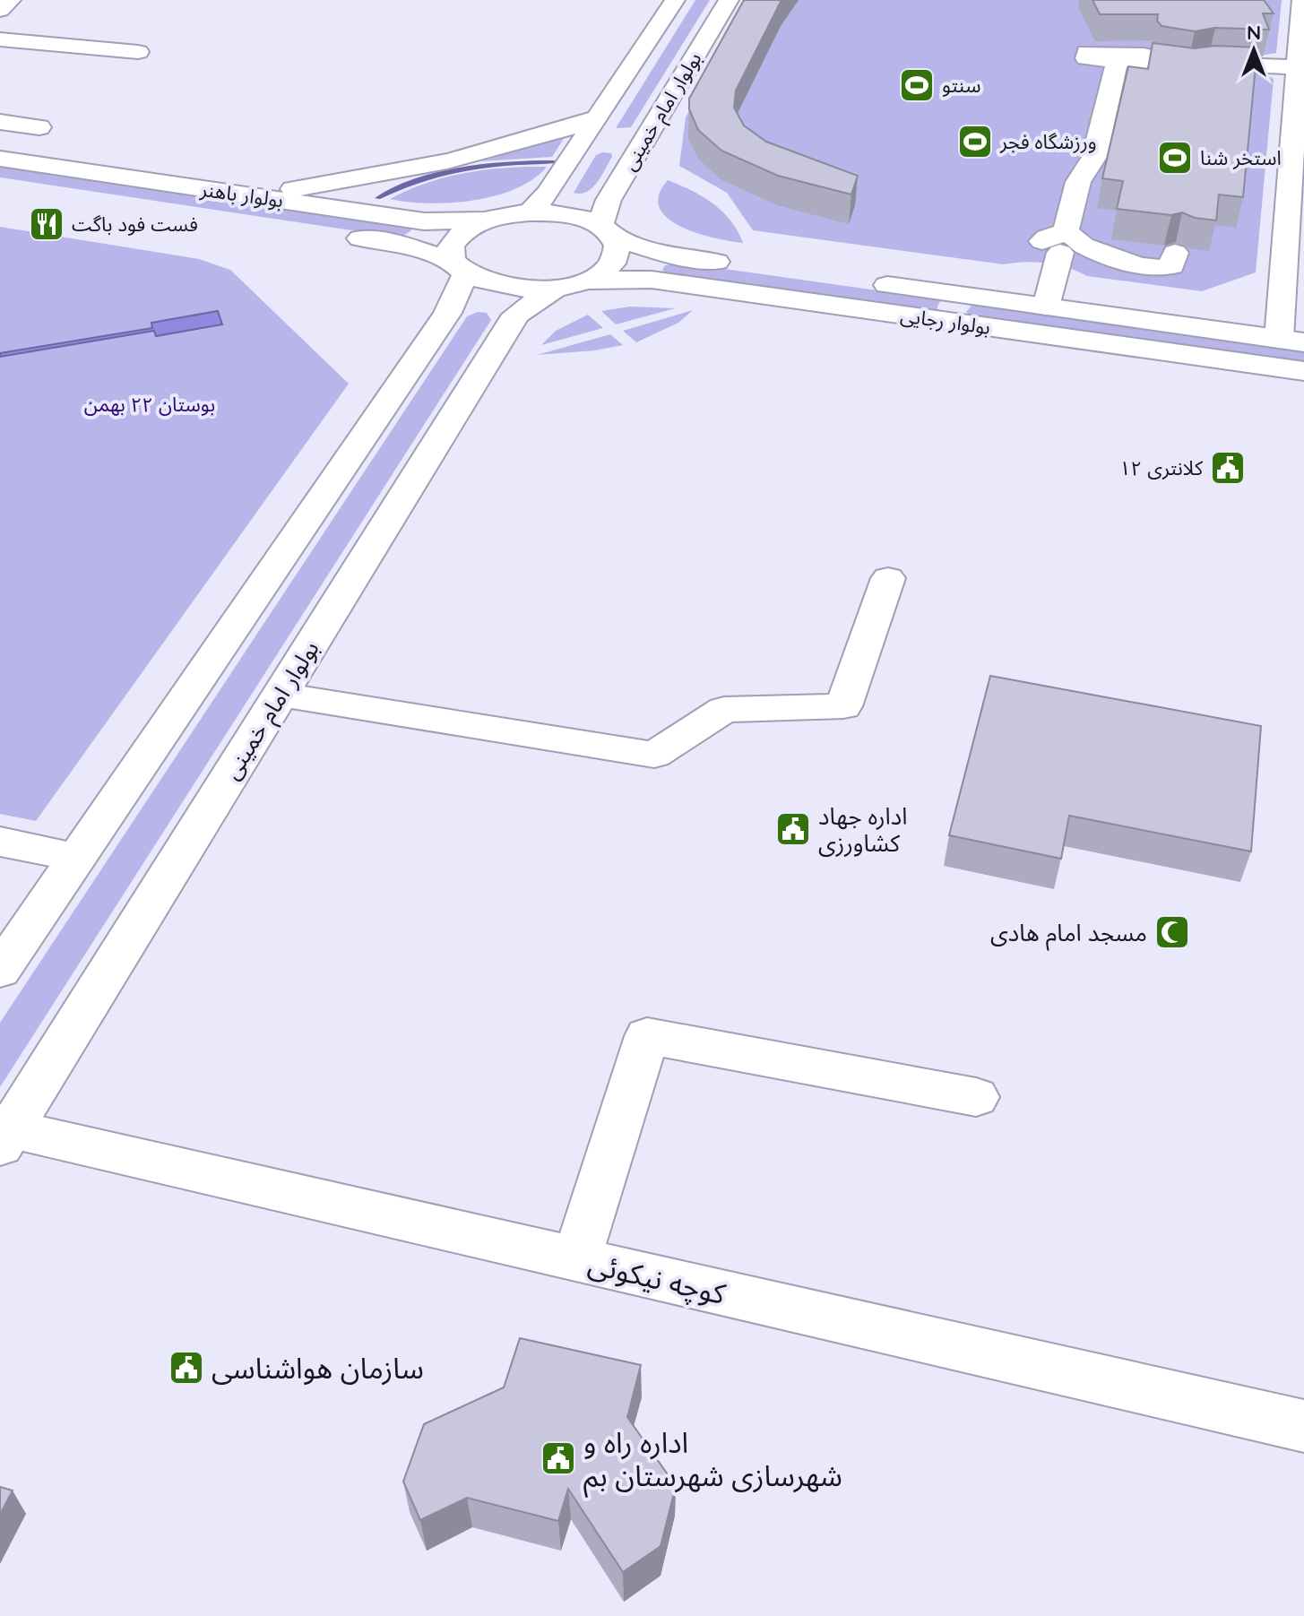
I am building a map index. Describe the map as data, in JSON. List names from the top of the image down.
{
  "streets": {
    "main road": [
      "بولوار امام خمینی",
      "بولوار باهنر",
      "بولوار رجایی",
      "کوچه نیکوئی"
    ]
  },
  "crossings": [
    ["بولوار امام خمینی", "بولوار باهنر"],
    ["بولوار امام خمینی", "بولوار رجایی"],
    ["بولوار امام خمینی", "کوچه نیکوئی"]
  ],
  "parks": ["بوستان ۲۲ بهمن"],
  "places": {
    "sports": ["سنتو", "ورزشگاه فجر", "استخر شنا"],
    "restaurant": ["فست فود باگت"],
    "public building": [
      "کلانتری ۱۲",
      "اداره جهاد کشاورزی",
      "سازمان هواشناسی",
      "اداره راه و شهرسازی شهرستان بم"
    ],
    "mosque": ["مسجد امام هادی"]
  },
  "north": "top"
}
